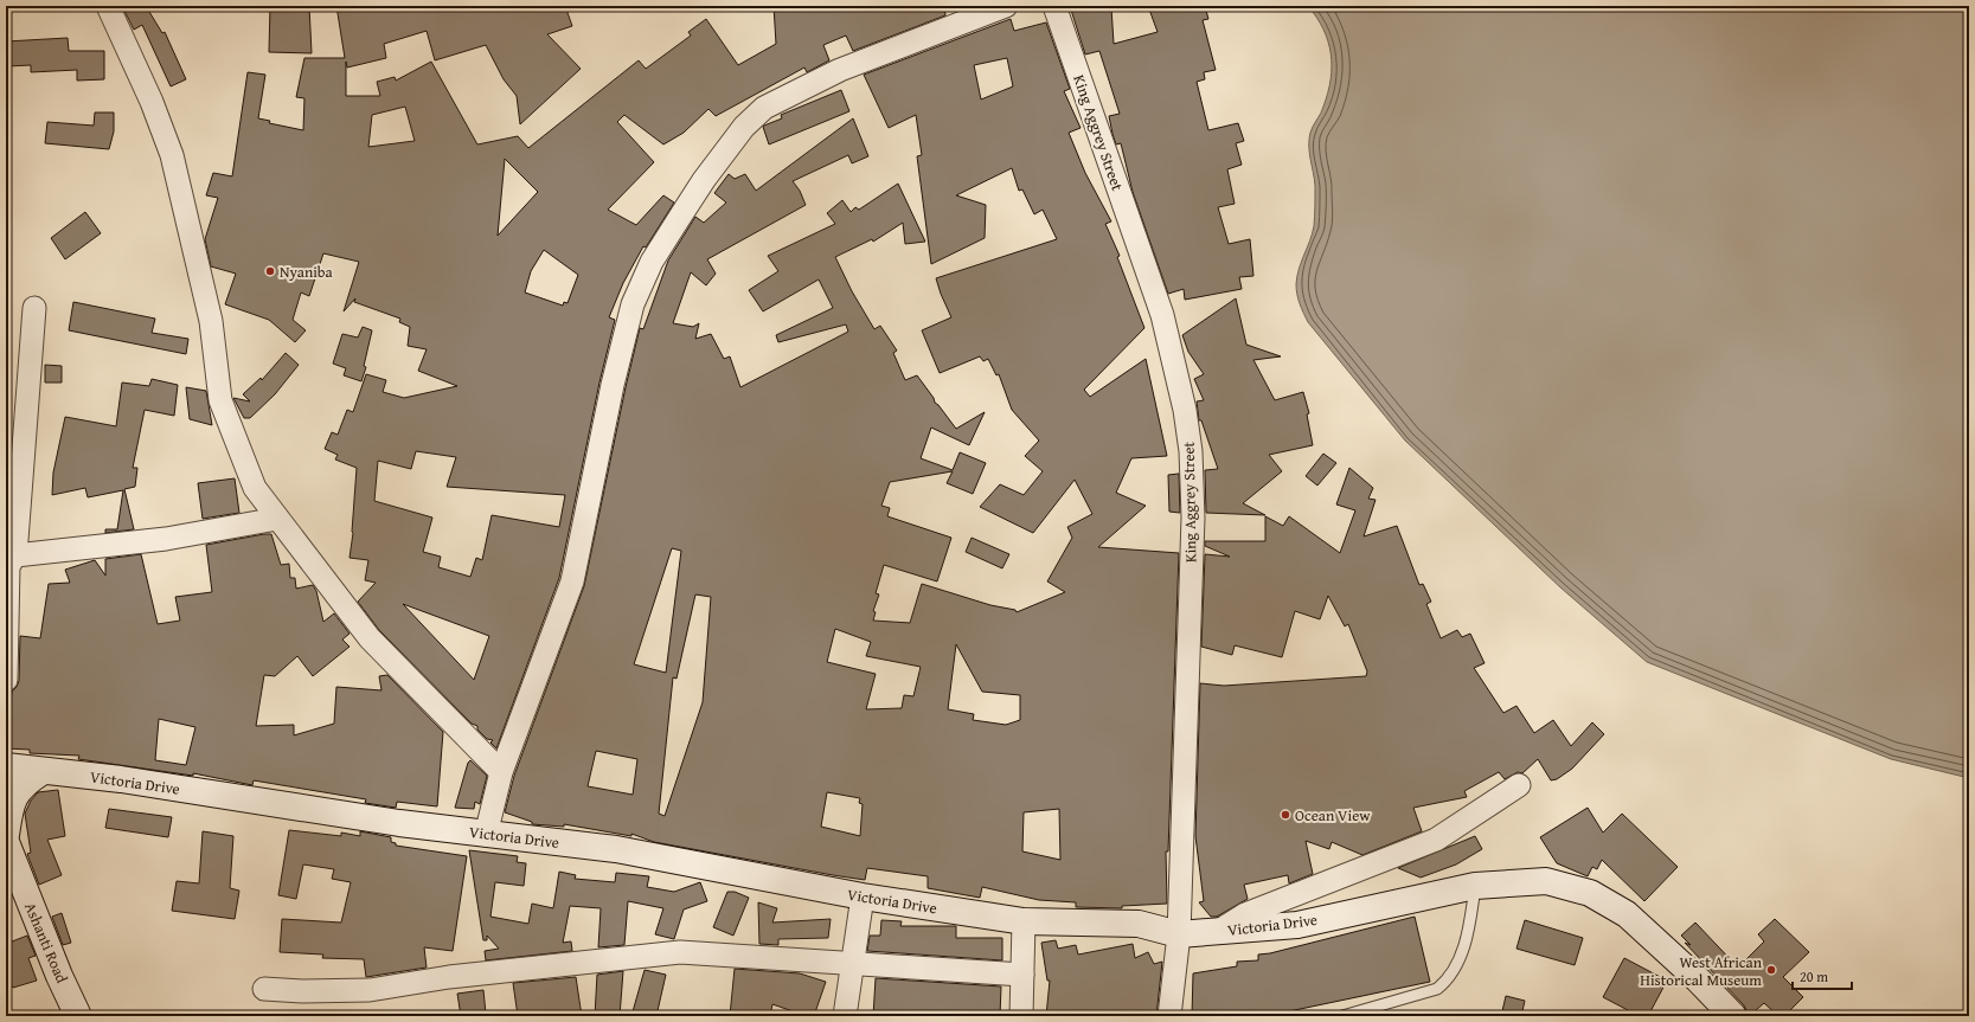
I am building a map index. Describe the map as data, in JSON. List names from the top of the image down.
{
  "streets": {
    "street": ["King Aggrey Street", "Victoria Drive", "Ashanti Road"]
  },
  "crossings": [
    ["King Aggrey Street", "Victoria Drive"]
  ],
  "places": ["Nyaniba", "Ocean View", "West African Historical Museum"],
  "scale_bar": "20 m"
}
